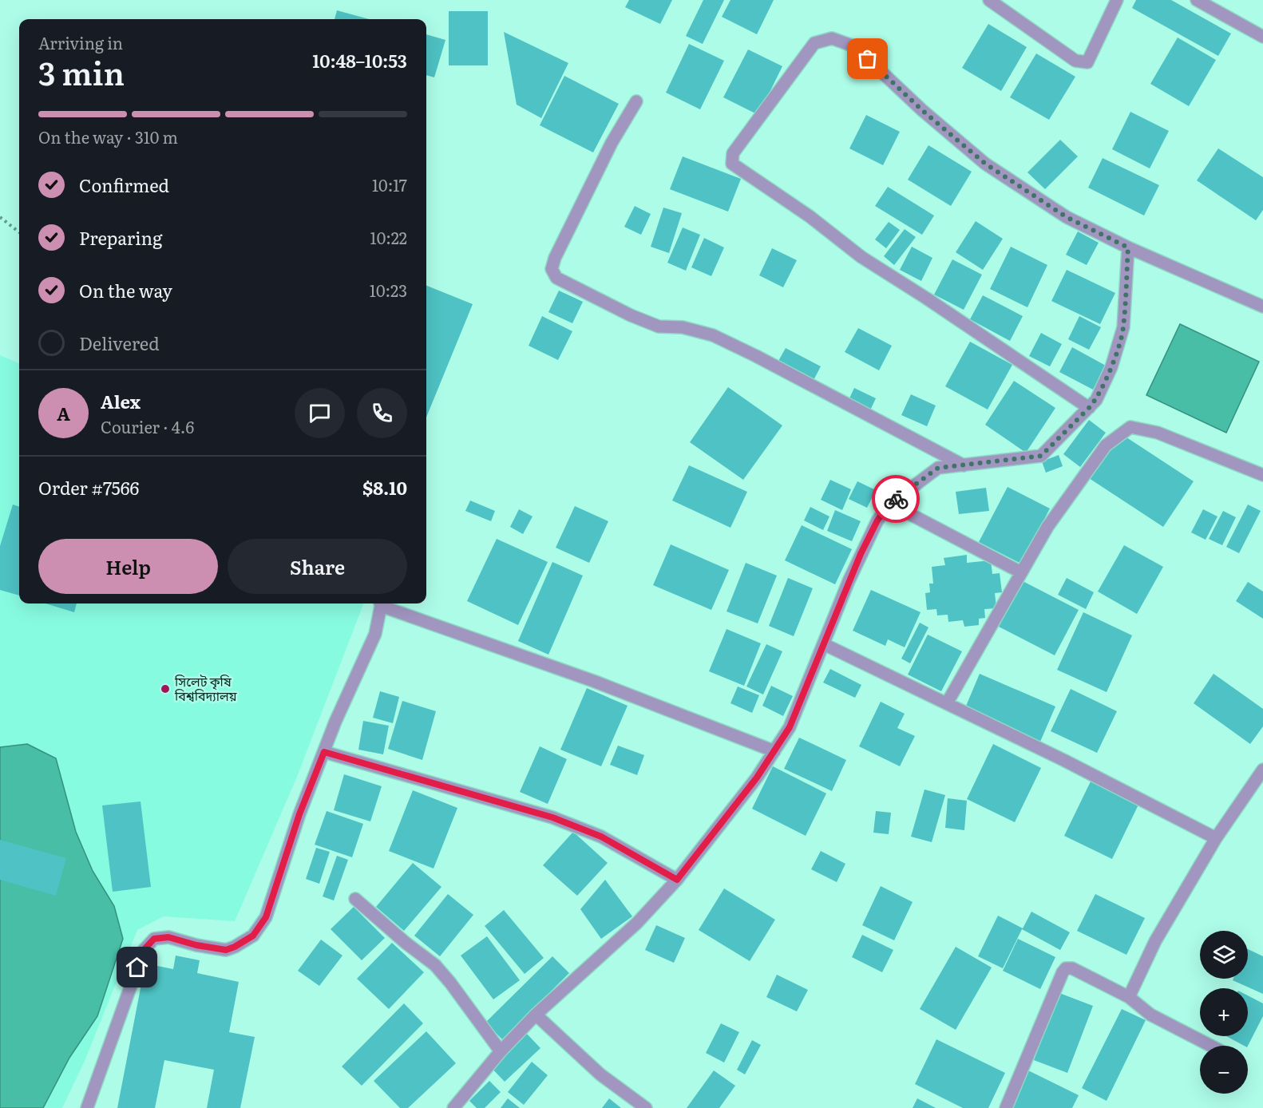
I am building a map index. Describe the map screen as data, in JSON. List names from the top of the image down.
{
  "places": ["সিলেট কৃষি বিশ্ববিদ্যালয়"],
  "page": {
    "heading": ["3 min", "Arriving in", "10:48–10:53"],
    "panel": [
      "Alex",
      "Courier · 4.6",
      "Order #7566",
      "$8.10"
    ],
    "bar": "On the way · 310 m",
    "list": [
      ["Confirmed", "10:17"],
      ["Preparing", "10:22"],
      ["On the way", "10:23"],
      "Delivered"
    ],
    "round": "A",
    "buttons": ["Help", "Share"],
    "map_buttons": ["+", "−"]
  }
}
